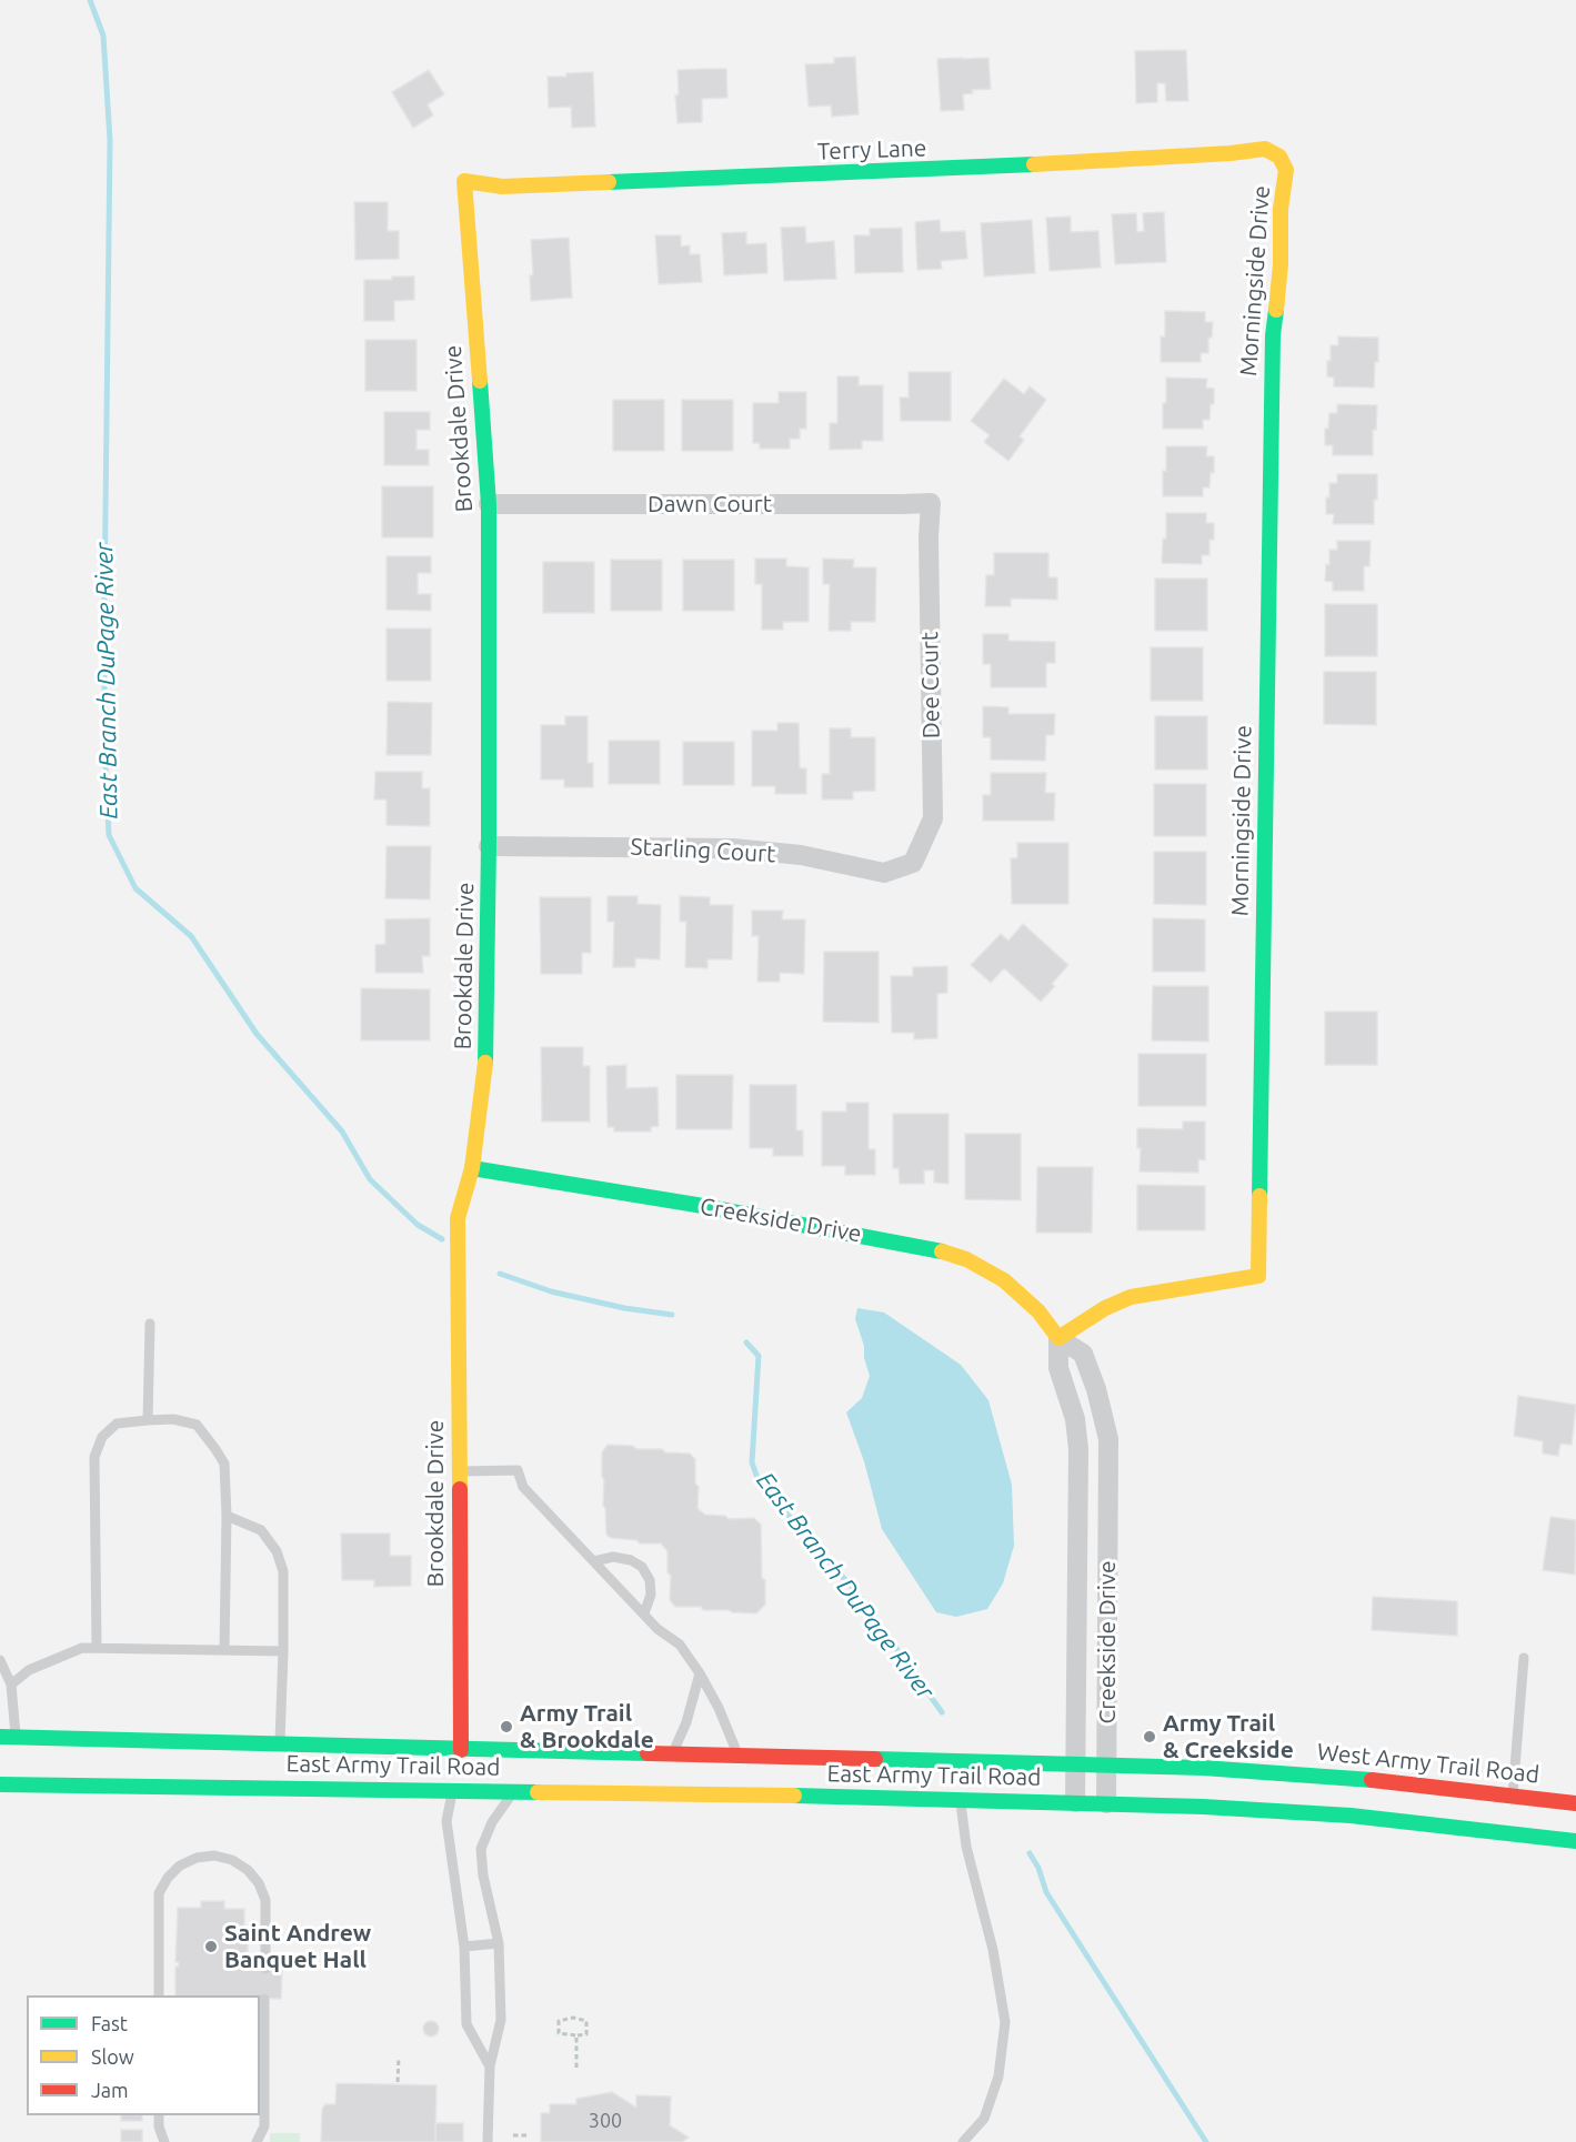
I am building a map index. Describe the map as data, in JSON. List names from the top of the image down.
{
  "streets": {
    "street": [
      "Terry Lane",
      "Morningside Drive",
      "Brookdale Drive",
      "Dawn Court",
      "Dee Court",
      "Starling Court",
      "Creekside Drive",
      "West Army Trail Road",
      "East Army Trail Road"
    ]
  },
  "crossings": [
    ["Terry Lane", "Morningside Drive"],
    ["Terry Lane", "Brookdale Drive"],
    ["Morningside Drive", "Creekside Drive"],
    ["Brookdale Drive", "Dawn Court"],
    ["Brookdale Drive", "Starling Court"],
    ["Brookdale Drive", "Creekside Drive"],
    ["Brookdale Drive", "East Army Trail Road"],
    ["Dawn Court", "Dee Court"],
    ["Dee Court", "Starling Court"],
    ["Creekside Drive", "West Army Trail Road"],
    ["Creekside Drive", "East Army Trail Road"],
    ["West Army Trail Road", "East Army Trail Road"]
  ],
  "water": ["East Branch DuPage River"],
  "places": ["Army Trail & Brookdale", "Army Trail & Creekside", "Saint Andrew Banquet Hall"],
  "house_numbers": ["300"],
  "legend": ["Fast", "Slow", "Jam"]
}
